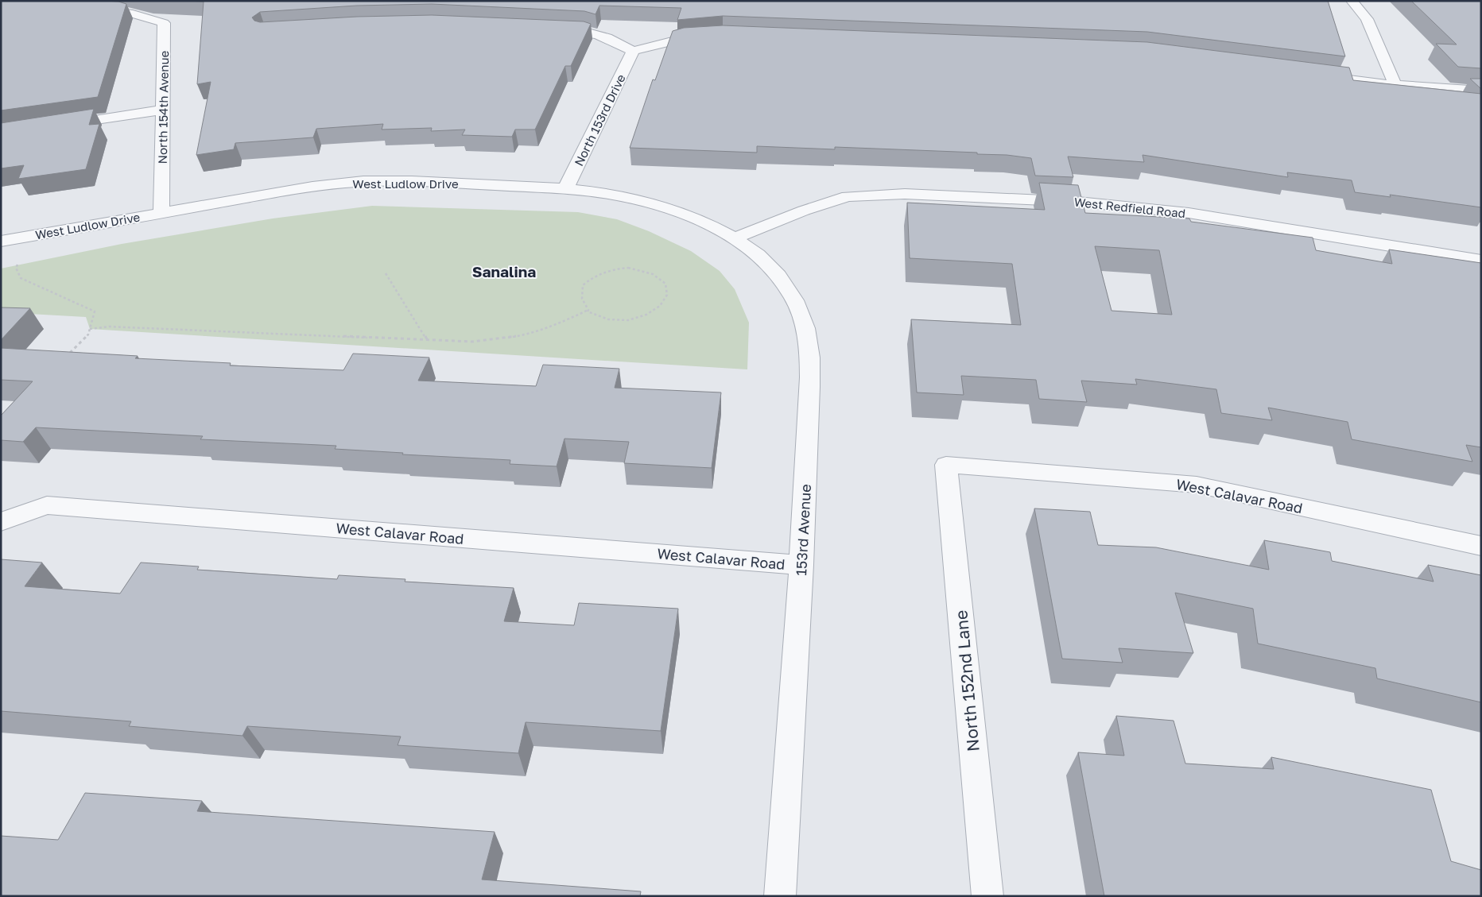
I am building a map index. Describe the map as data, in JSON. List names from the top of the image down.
{
  "streets": {
    "street": [
      "North 154th Avenue",
      "North 153rd Drive",
      "West Ludlow Drive",
      "West Redfield Road",
      "West Calavar Road",
      "153rd Avenue",
      "North 152nd Lane"
    ]
  },
  "crossings": [
    ["North 154th Avenue", "West Ludlow Drive"],
    ["North 153rd Drive", "West Ludlow Drive"],
    ["West Ludlow Drive", "West Redfield Road"],
    ["West Ludlow Drive", "153rd Avenue"],
    ["West Redfield Road", "153rd Avenue"],
    ["West Calavar Road", "153rd Avenue"],
    ["West Calavar Road", "North 152nd Lane"]
  ],
  "districts": ["Sanalina"]
}
